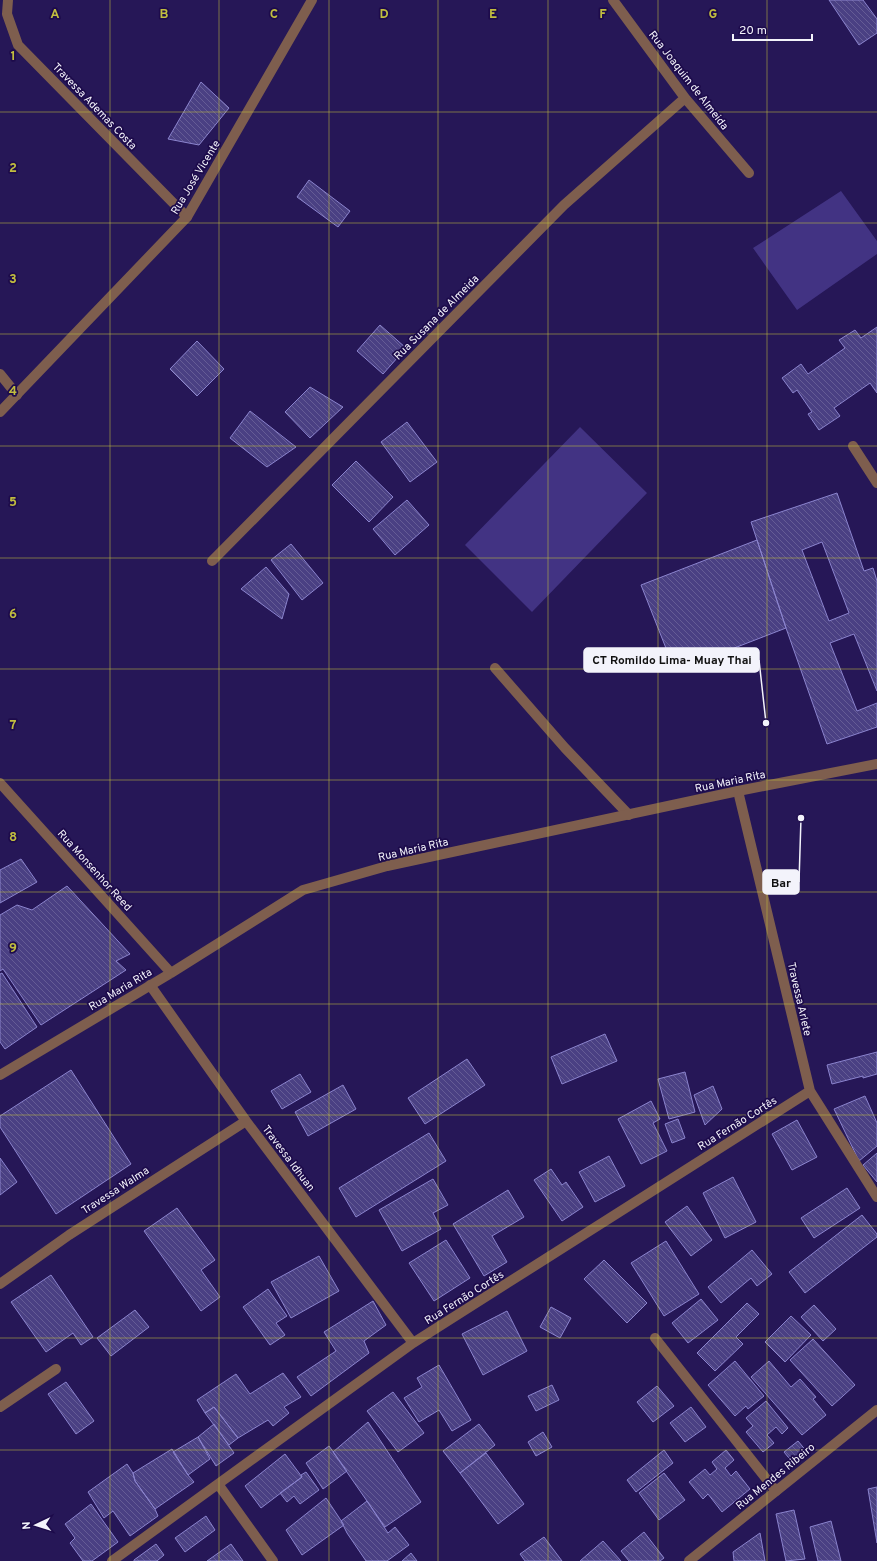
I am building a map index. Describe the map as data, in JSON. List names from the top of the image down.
{
  "streets": {
    "street": [
      "Rua Joaquim de Almeida",
      "Travessa Ademas Costa",
      "Rua José Vicente",
      "Rua Susana de Almeida",
      "Rua Maria Rita",
      "Rua Monsenhor Reed",
      "Travessa Arlete",
      "Rua Fernão Cortês",
      "Travessa Idhuan",
      "Travessa Walma",
      "Rua Mendes Ribeiro"
    ]
  },
  "crossings": [
    ["Rua Joaquim de Almeida", "Rua Susana de Almeida"],
    ["Travessa Ademas Costa", "Rua José Vicente"],
    ["Rua Maria Rita", "Rua Monsenhor Reed"],
    ["Rua Maria Rita", "Travessa Arlete"],
    ["Rua Maria Rita", "Travessa Idhuan"],
    ["Travessa Arlete", "Rua Fernão Cortês"],
    ["Rua Fernão Cortês", "Travessa Idhuan"],
    ["Travessa Idhuan", "Travessa Walma"]
  ],
  "places": ["CT Romildo Lima- Muay Thai", "Bar"],
  "scale_bar": "20 m",
  "north": "left",
  "grid": {
    "columns": [
      "A",
      "B",
      "C",
      "D",
      "E",
      "F",
      "G"
    ],
    "rows": [
      "1",
      "2",
      "3",
      "4",
      "5",
      "6",
      "7",
      "8",
      "9"
    ]
  }
}
